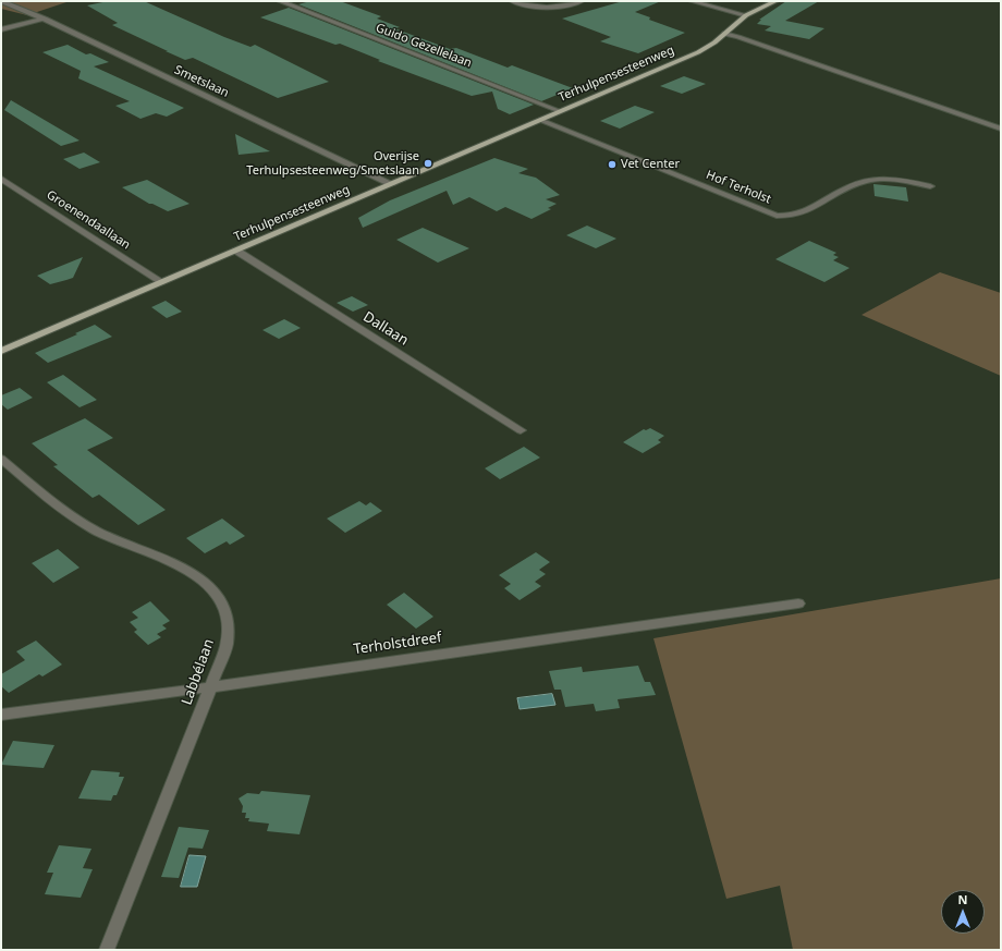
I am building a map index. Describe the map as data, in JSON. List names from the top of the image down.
{
  "streets": {
    "main road": ["Terhulpensesteenweg"],
    "street": [
      "Guido Gezellelaan",
      "Smetslaan",
      "Hof Terholst",
      "Groenendaallaan",
      "Dallaan",
      "Terholstdreef",
      "Labbélaan"
    ]
  },
  "crossings": [
    ["Guido Gezellelaan", "Terhulpensesteenweg"],
    ["Terhulpensesteenweg", "Smetslaan"],
    ["Terhulpensesteenweg", "Hof Terholst"],
    ["Terhulpensesteenweg", "Groenendaallaan"],
    ["Terhulpensesteenweg", "Dallaan"],
    ["Terholstdreef", "Labbélaan"]
  ],
  "places": ["Overijse Terhulpsesteenweg/Smetslaan", "Vet Center"],
  "north": "top"
}
